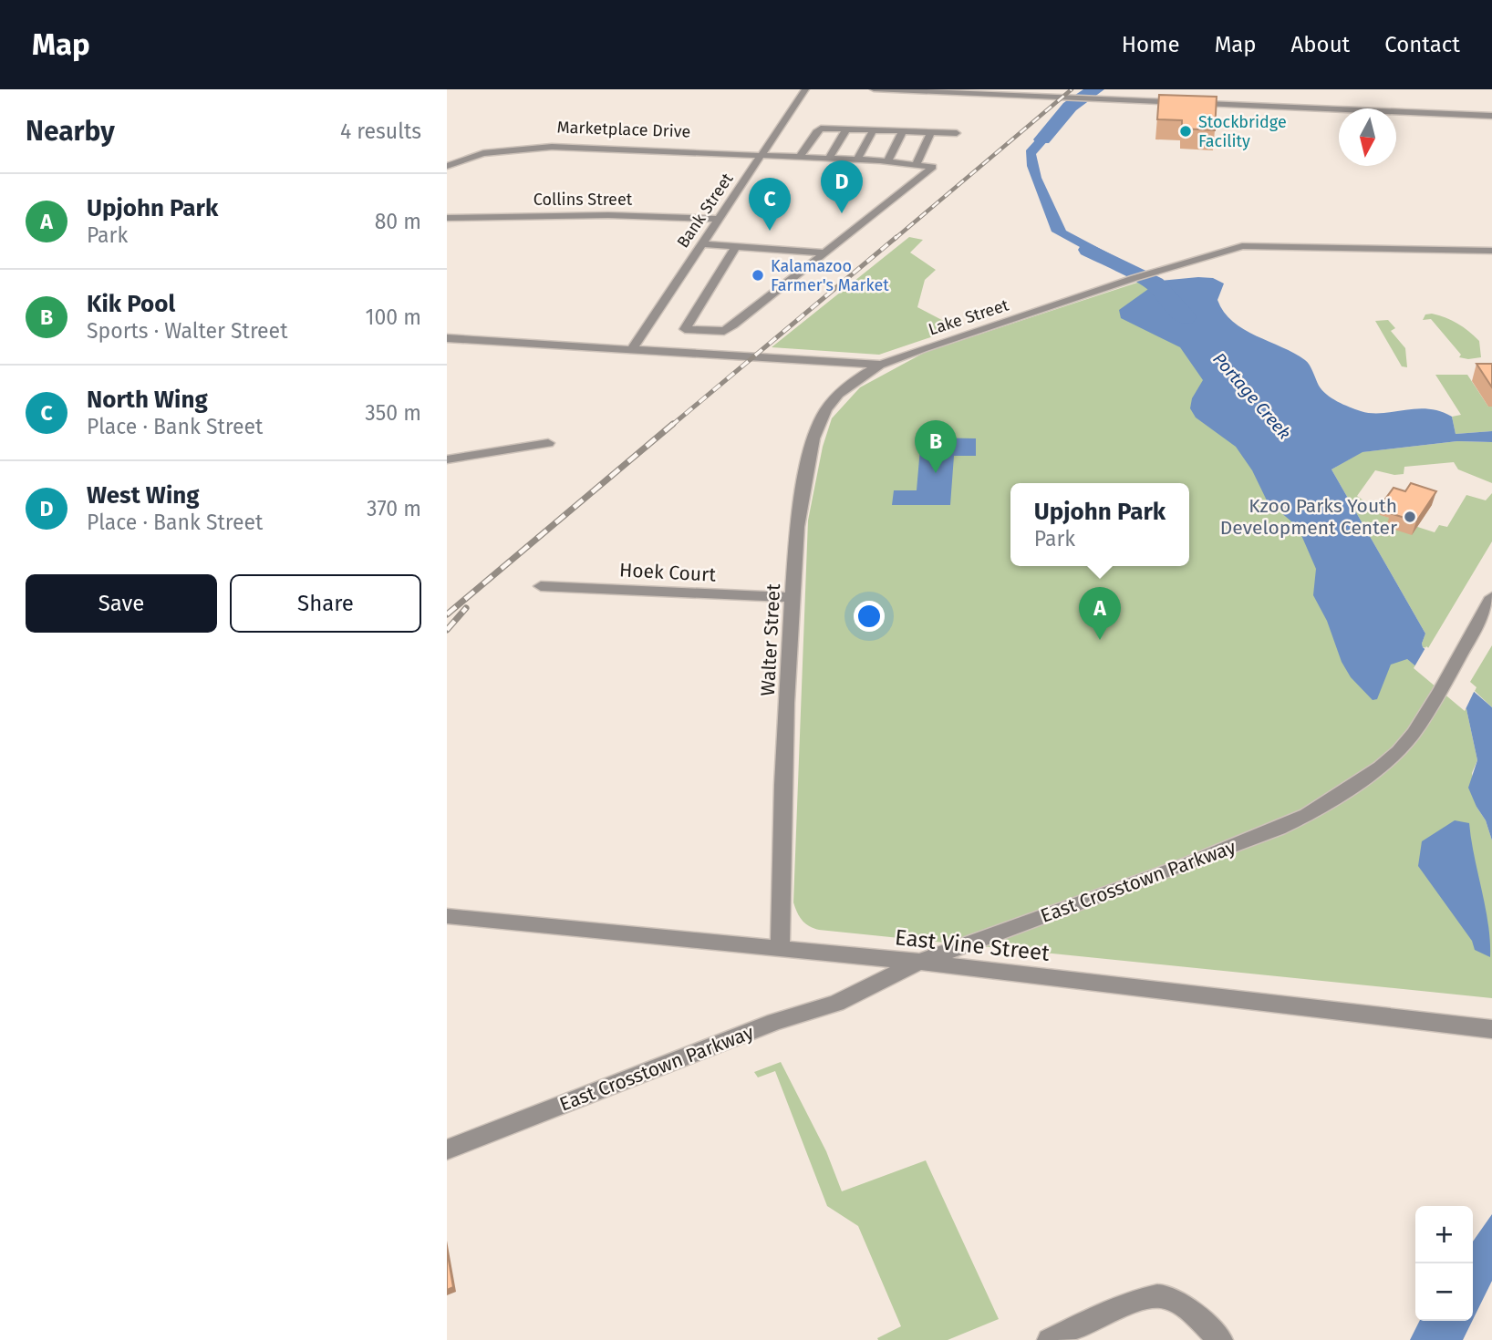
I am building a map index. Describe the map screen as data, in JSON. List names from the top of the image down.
{
  "streets": {
    "street": [
      "Marketplace Drive",
      "Collins Street",
      "Bank Street",
      "Lake Street",
      "Hoek Court",
      "Walter Street",
      "East Crosstown Parkway",
      "East Vine Street"
    ]
  },
  "crossings": [
    ["Marketplace Drive", "Bank Street"],
    ["Collins Street", "Bank Street"],
    ["Bank Street", "Lake Street"],
    ["Lake Street", "Walter Street"],
    ["Hoek Court", "Walter Street"],
    ["Walter Street", "East Vine Street"],
    ["East Crosstown Parkway", "East Vine Street"]
  ],
  "water": ["Portage Creek"],
  "places": ["Stockbridge Facility", "Kalamazoo Farmer's Market", "Kzoo Parks Youth Development Center"],
  "north": "bottom",
  "page": {
    "header": "Map",
    "nav": [
      "Home",
      "Map",
      "About",
      "Contact"
    ],
    "heading": ["Nearby", "4 results"],
    "pins": [
      "D",
      "C",
      "B",
      "A"
    ],
    "list": [
      {
        "mark": "A",
        "name": "Upjohn Park",
        "note": "Park",
        "value": "80 m"
      },
      {
        "mark": "B",
        "name": "Kik Pool",
        "note": "Sports · Walter Street",
        "value": "100 m"
      },
      {
        "mark": "C",
        "name": "North Wing",
        "note": "Place · Bank Street",
        "value": "350 m"
      },
      {
        "mark": "D",
        "name": "West Wing",
        "note": "Place · Bank Street",
        "value": "370 m"
      }
    ],
    "popup": ["Upjohn Park", "Park"],
    "buttons": ["Save", "Share"],
    "map_buttons": ["+", "−"]
  }
}
